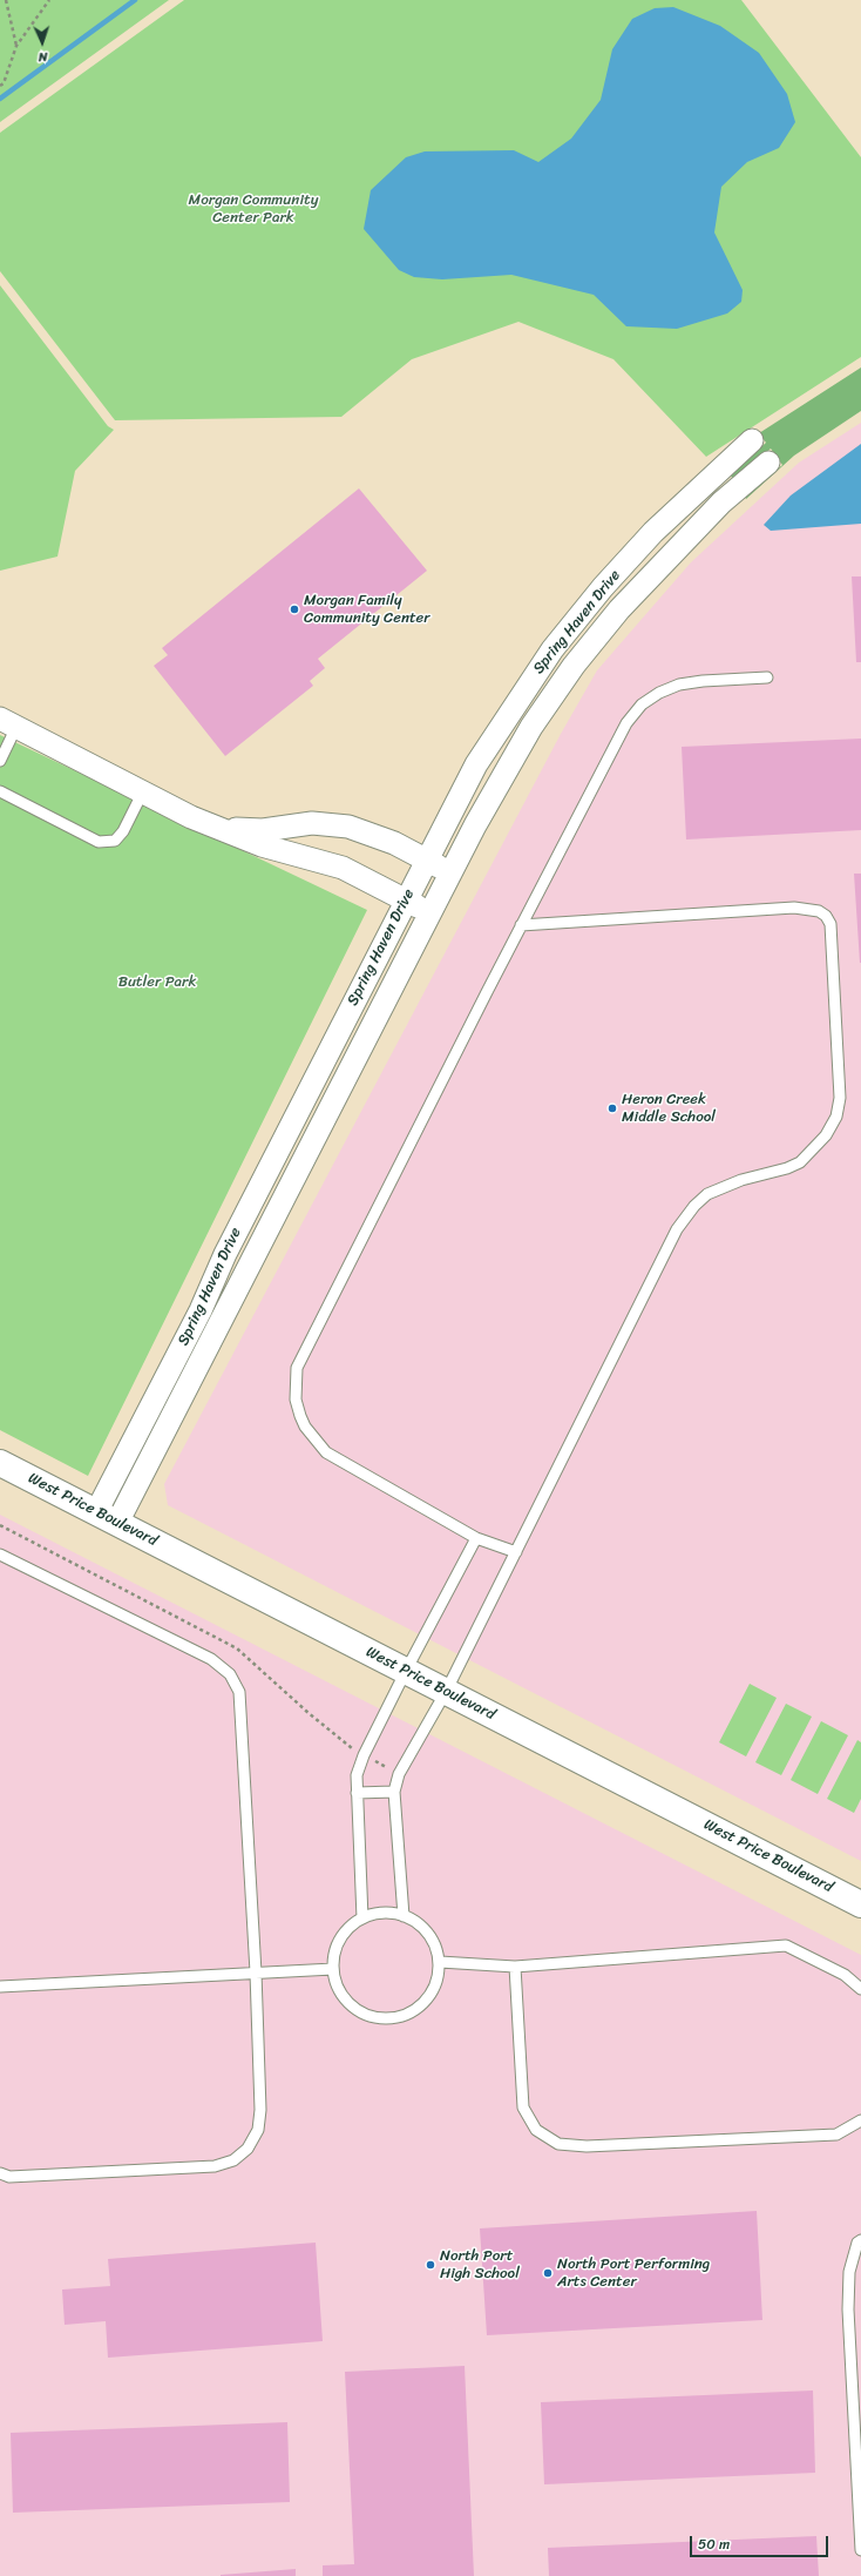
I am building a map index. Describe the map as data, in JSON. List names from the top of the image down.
{
  "streets": {
    "street": ["Spring Haven Drive", "West Price Boulevard"]
  },
  "crossings": [
    ["Spring Haven Drive", "West Price Boulevard"]
  ],
  "parks": ["Morgan Community Center Park", "Butler Park"],
  "places": [
    "Morgan Family Community Center",
    "Heron Creek Middle School",
    "North Port High School",
    "North Port Performing Arts Center"
  ],
  "scale_bar": "50 m",
  "north": "bottom"
}
